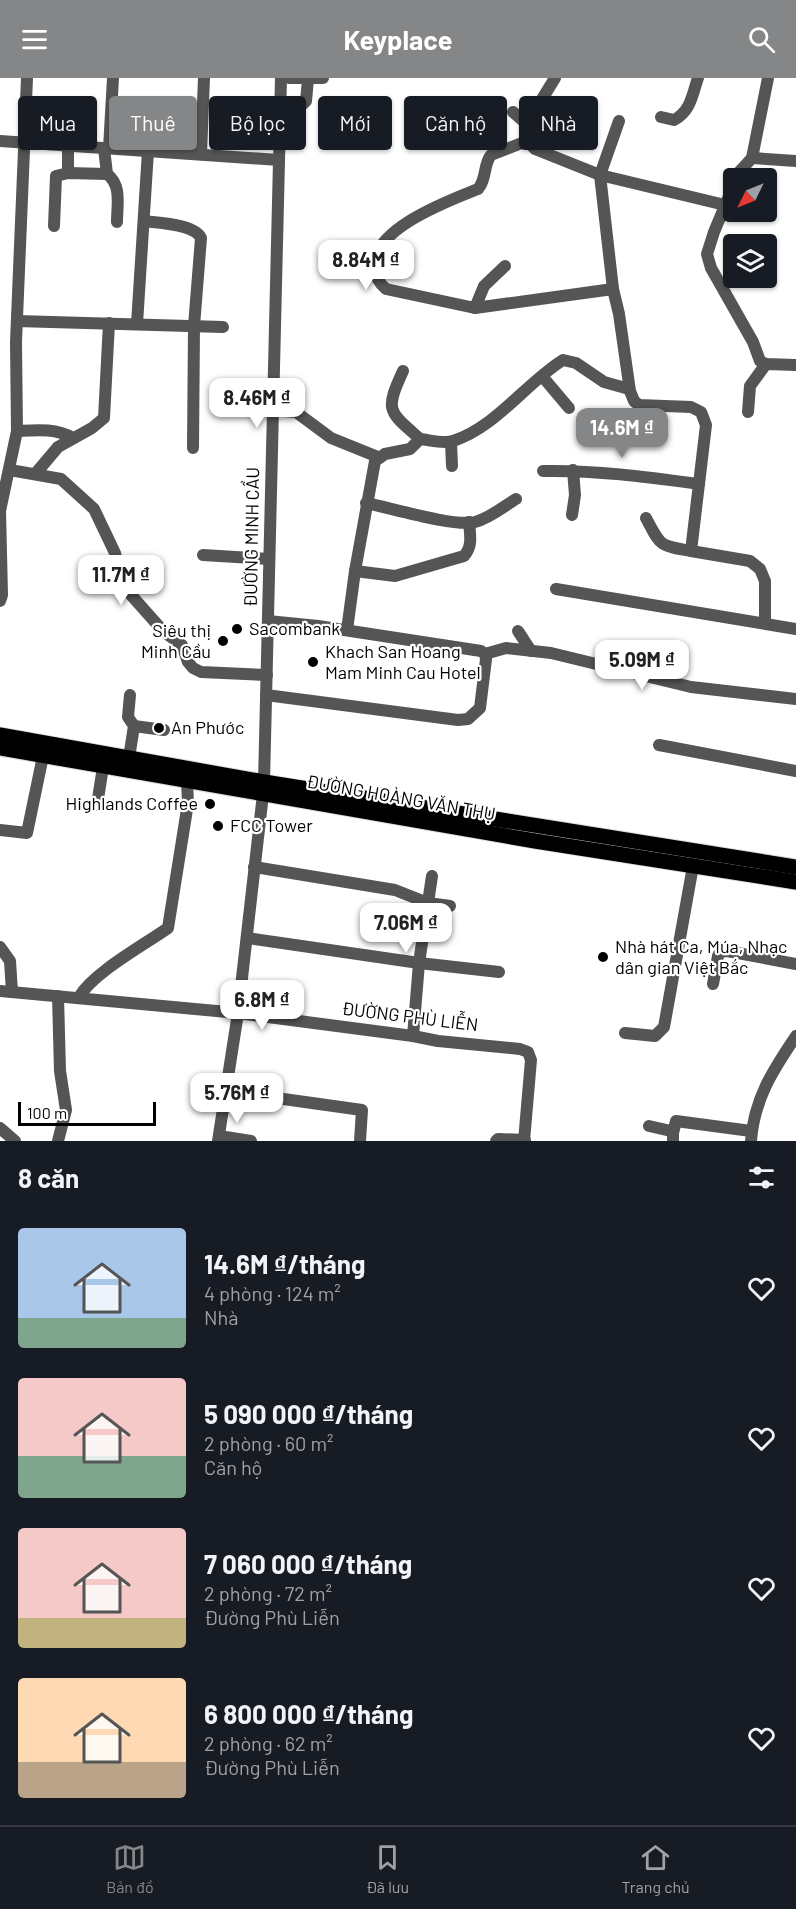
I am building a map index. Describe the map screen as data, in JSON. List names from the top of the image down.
{
  "streets": {
    "main road": ["ĐƯỜNG HOÀNG VĂN THỤ"],
    "street": ["ĐƯỜNG MINH CẦU", "ĐƯỜNG PHÙ LIỄN"]
  },
  "crossings": [
    ["ĐƯỜNG MINH CẦU", "ĐƯỜNG HOÀNG VĂN THỤ"],
    ["ĐƯỜNG MINH CẦU", "ĐƯỜNG PHÙ LIỄN"]
  ],
  "places": [
    "Sacombank",
    "Siêu thị Minh Cầu",
    "Khach San Hoang Mam Minh Cau Hotel",
    "An Phước",
    "Highlands Coffee",
    "FCC Tower",
    "Nhà hát Ca, Múa, Nhạc dân gian Việt Bắc"
  ],
  "scale_bar": "100 m",
  "north": "bottom left",
  "page": {
    "header": "Keyplace",
    "chip": [
      "Mua",
      "Thuê",
      "Bộ lọc",
      "Mới",
      "Căn hộ",
      "Nhà"
    ],
    "price": [
      "8.84M ₫",
      "8.46M ₫",
      "14.6M ₫",
      "11.7M ₫",
      "5.09M ₫",
      "7.06M ₫",
      "6.8M ₫",
      "5.76M ₫"
    ],
    "scale": "100 m",
    "heading": "8 căn",
    "list": [
      {
        "name": "14.6M ₫/tháng",
        "note": "4 phòng · 124 m² · Nhà"
      },
      {
        "name": "5 090 000 ₫/tháng",
        "note": "2 phòng · 60 m² · Căn hộ"
      },
      {
        "name": "7 060 000 ₫/tháng",
        "note": "2 phòng · 72 m² · Đường Phù Liễn"
      },
      {
        "name": "6 800 000 ₫/tháng",
        "note": "2 phòng · 62 m² · Đường Phù Liễn"
      }
    ],
    "tabs": ["Bản đồ", "Đã lưu", "Trang chủ"]
  }
}
